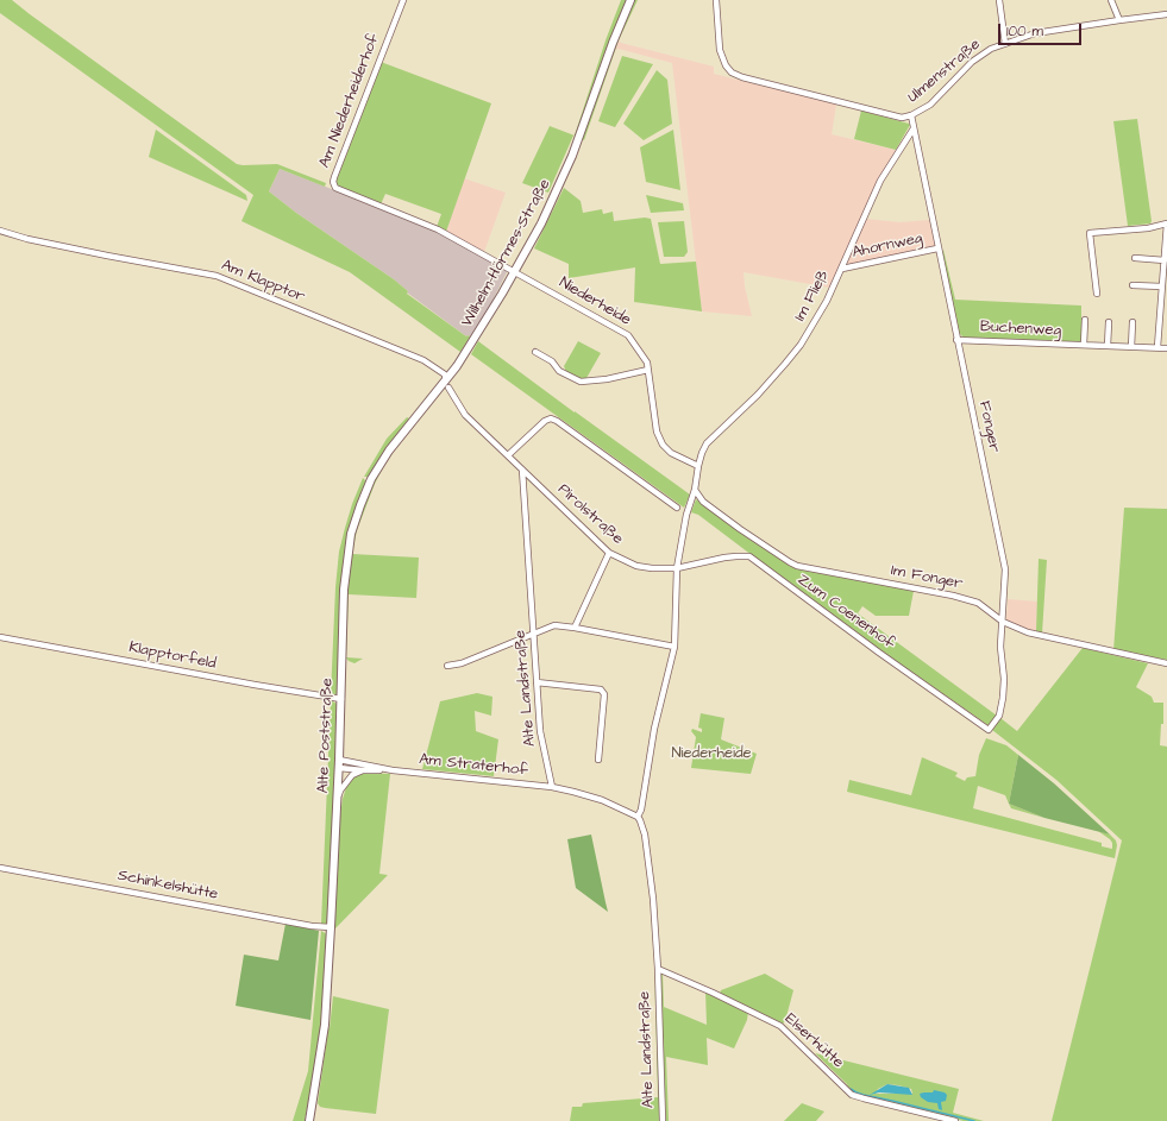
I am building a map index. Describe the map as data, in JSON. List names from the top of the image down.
{
  "streets": {
    "street": [
      "Ulmenstraße",
      "Am Niederheiderhof",
      "Ahornweg",
      "Wilhelm-Hörmes-Straße",
      "Am Klapptor",
      "Im Fließ",
      "Niederheide",
      "Buchenweg",
      "Fonger",
      "Pirolstraße",
      "Im Fonger",
      "Zum Coenenhof",
      "Klapptorfeld",
      "Alte Landstraße",
      "Alte Poststraße",
      "Am Straterhof",
      "Schinkelshütte",
      "Elserhütte"
    ]
  },
  "crossings": [
    ["Am Niederheiderhof", "Wilhelm-Hörmes-Straße"],
    ["Am Niederheiderhof", "Niederheide"],
    ["Ahornweg", "Im Fließ"],
    ["Ahornweg", "Fonger"],
    ["Wilhelm-Hörmes-Straße", "Am Klapptor"],
    ["Wilhelm-Hörmes-Straße", "Niederheide"],
    ["Wilhelm-Hörmes-Straße", "Alte Poststraße"],
    ["Am Klapptor", "Alte Poststraße"],
    ["Im Fließ", "Niederheide"],
    ["Im Fließ", "Fonger"],
    ["Buchenweg", "Fonger"],
    ["Fonger", "Im Fonger"],
    ["Fonger", "Zum Coenenhof"],
    ["Pirolstraße", "Zum Coenenhof"],
    ["Pirolstraße", "Alte Landstraße"],
    ["Klapptorfeld", "Alte Poststraße"],
    ["Alte Landstraße", "Am Straterhof"],
    ["Alte Landstraße", "Elserhütte"],
    ["Alte Poststraße", "Am Straterhof"],
    ["Alte Poststraße", "Schinkelshütte"]
  ],
  "parks": ["Niederheide"],
  "scale_bar": "100 m"
}
